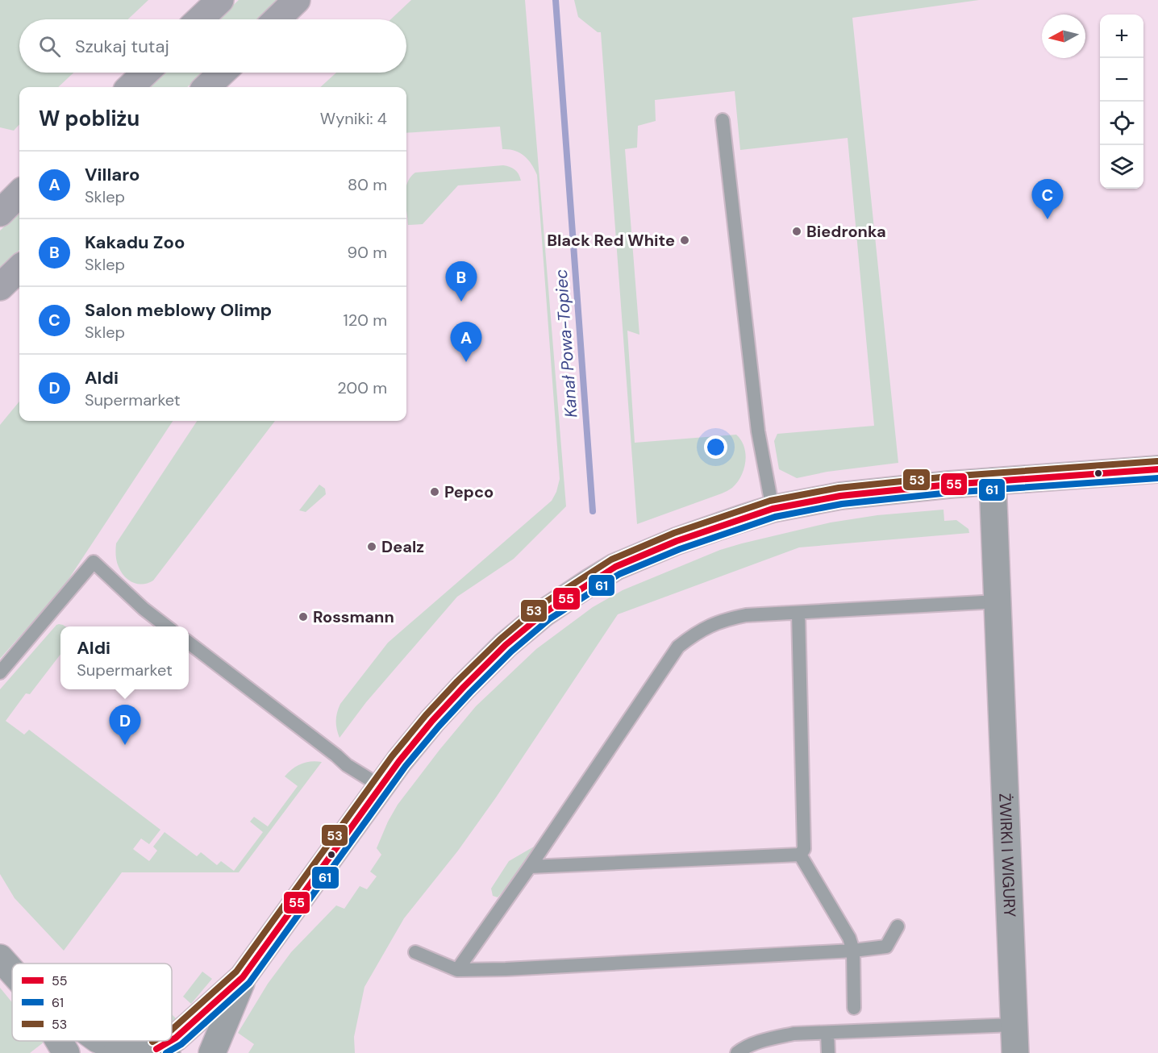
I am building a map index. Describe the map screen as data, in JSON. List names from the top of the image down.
{
  "streets": {
    "street": ["ŻWIRKI I WIGURY"]
  },
  "water": ["Kanał Powa-Topiec"],
  "places": [
    "Biedronka",
    "Black Red White",
    "Pepco",
    "Dealz",
    "Rossmann"
  ],
  "lines": ["transit line 53", "transit line 55", "transit line 61"],
  "legend": ["55", "61", "53"],
  "north": "left",
  "page": {
    "map_buttons": ["+", "−"],
    "search": "Szukaj tutaj",
    "heading": ["W pobliżu", "Wyniki: 4"],
    "list": [
      {
        "mark": "A",
        "name": "Villaro",
        "note": "Sklep",
        "value": "80 m"
      },
      {
        "mark": "B",
        "name": "Kakadu Zoo",
        "note": "Sklep",
        "value": "90 m"
      },
      {
        "mark": "C",
        "name": "Salon meblowy Olimp",
        "note": "Sklep",
        "value": "120 m"
      },
      {
        "mark": "D",
        "name": "Aldi",
        "note": "Supermarket",
        "value": "200 m"
      }
    ],
    "pins": [
      "C",
      "B",
      "A",
      "D"
    ],
    "popup": ["Aldi", "Supermarket"]
  }
}
